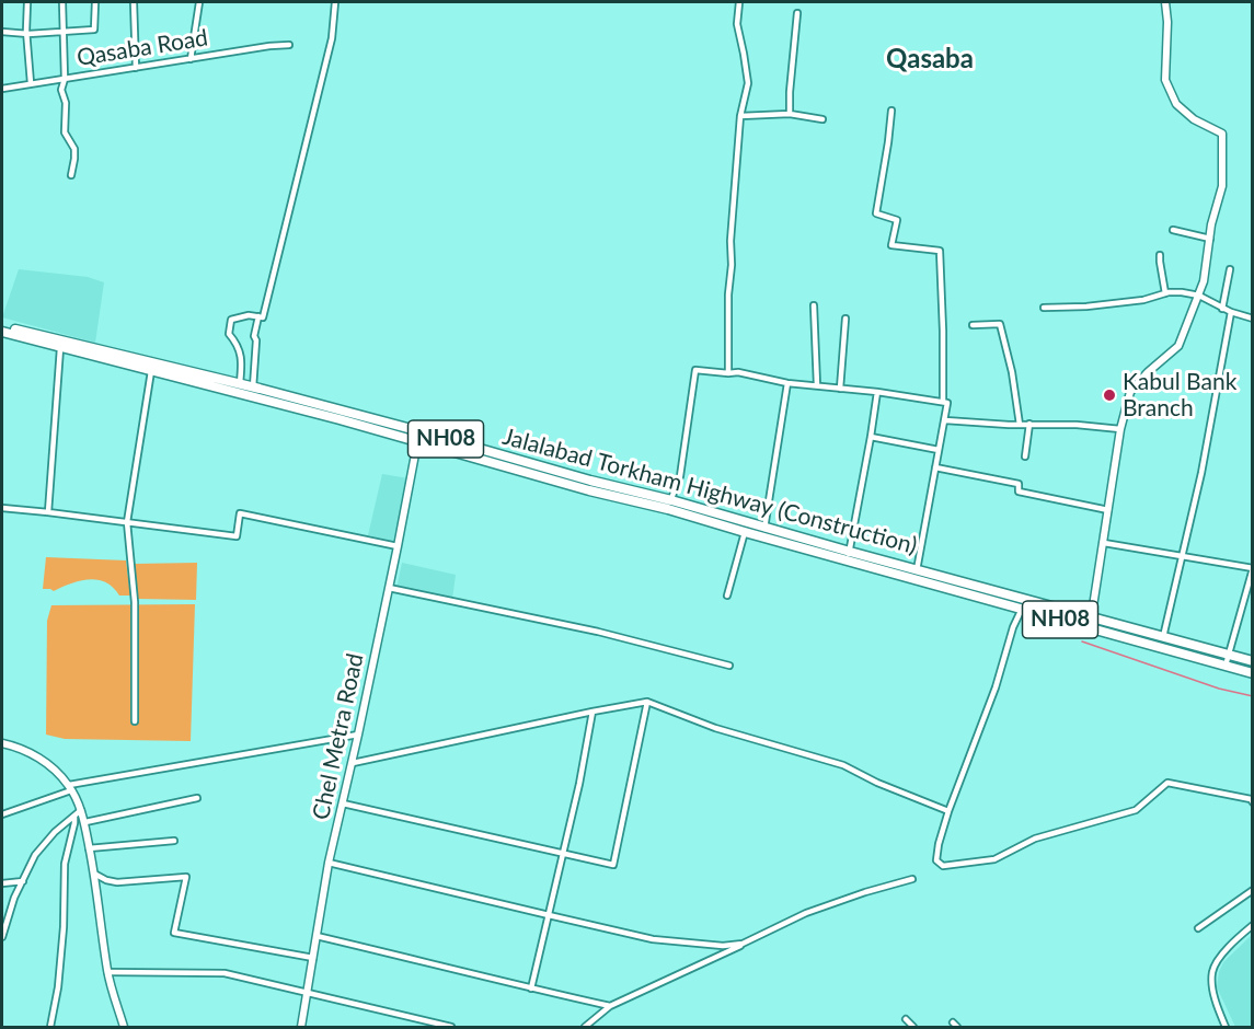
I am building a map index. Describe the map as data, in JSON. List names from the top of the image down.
{
  "streets": {
    "highway": ["NH08", "Jalalabad Torkham Highway (Construction)"],
    "street": ["Qasaba Road", "Chel Metra Road"]
  },
  "crossings": [
    ["NH08", "Jalalabad Torkham Highway (Construction)"]
  ],
  "districts": ["Qasaba"],
  "places": ["Kabul Bank Branch"]
}
